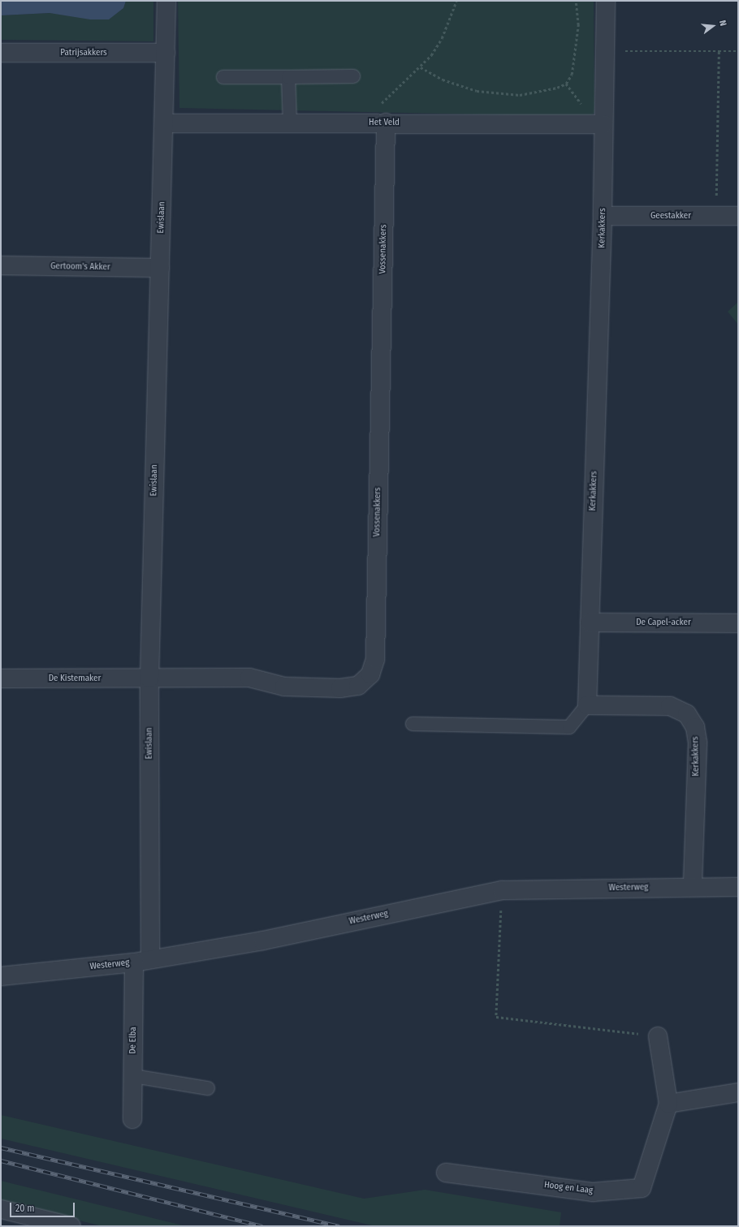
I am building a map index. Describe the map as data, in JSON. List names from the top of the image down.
{
  "streets": {
    "street": [
      "Patrijsakkers",
      "Het Veld",
      "Geestakker",
      "Ewislaan",
      "Kerkakkers",
      "Vossenakkers",
      "Gertoom's Akker",
      "De Capel-acker",
      "De Kistemaker",
      "Westerweg",
      "De Elba",
      "Hoog en Laag"
    ]
  },
  "crossings": [
    ["Patrijsakkers", "Ewislaan"],
    ["Het Veld", "Ewislaan"],
    ["Het Veld", "Kerkakkers"],
    ["Het Veld", "Vossenakkers"],
    ["Geestakker", "Kerkakkers"],
    ["Ewislaan", "Vossenakkers"],
    ["Ewislaan", "Gertoom's Akker"],
    ["Ewislaan", "De Kistemaker"],
    ["Ewislaan", "Westerweg"],
    ["Ewislaan", "De Elba"],
    ["Kerkakkers", "De Capel-acker"],
    ["Kerkakkers", "Westerweg"],
    ["Vossenakkers", "De Kistemaker"],
    ["Westerweg", "De Elba"]
  ],
  "scale_bar": "20 m",
  "north": "right"
}
